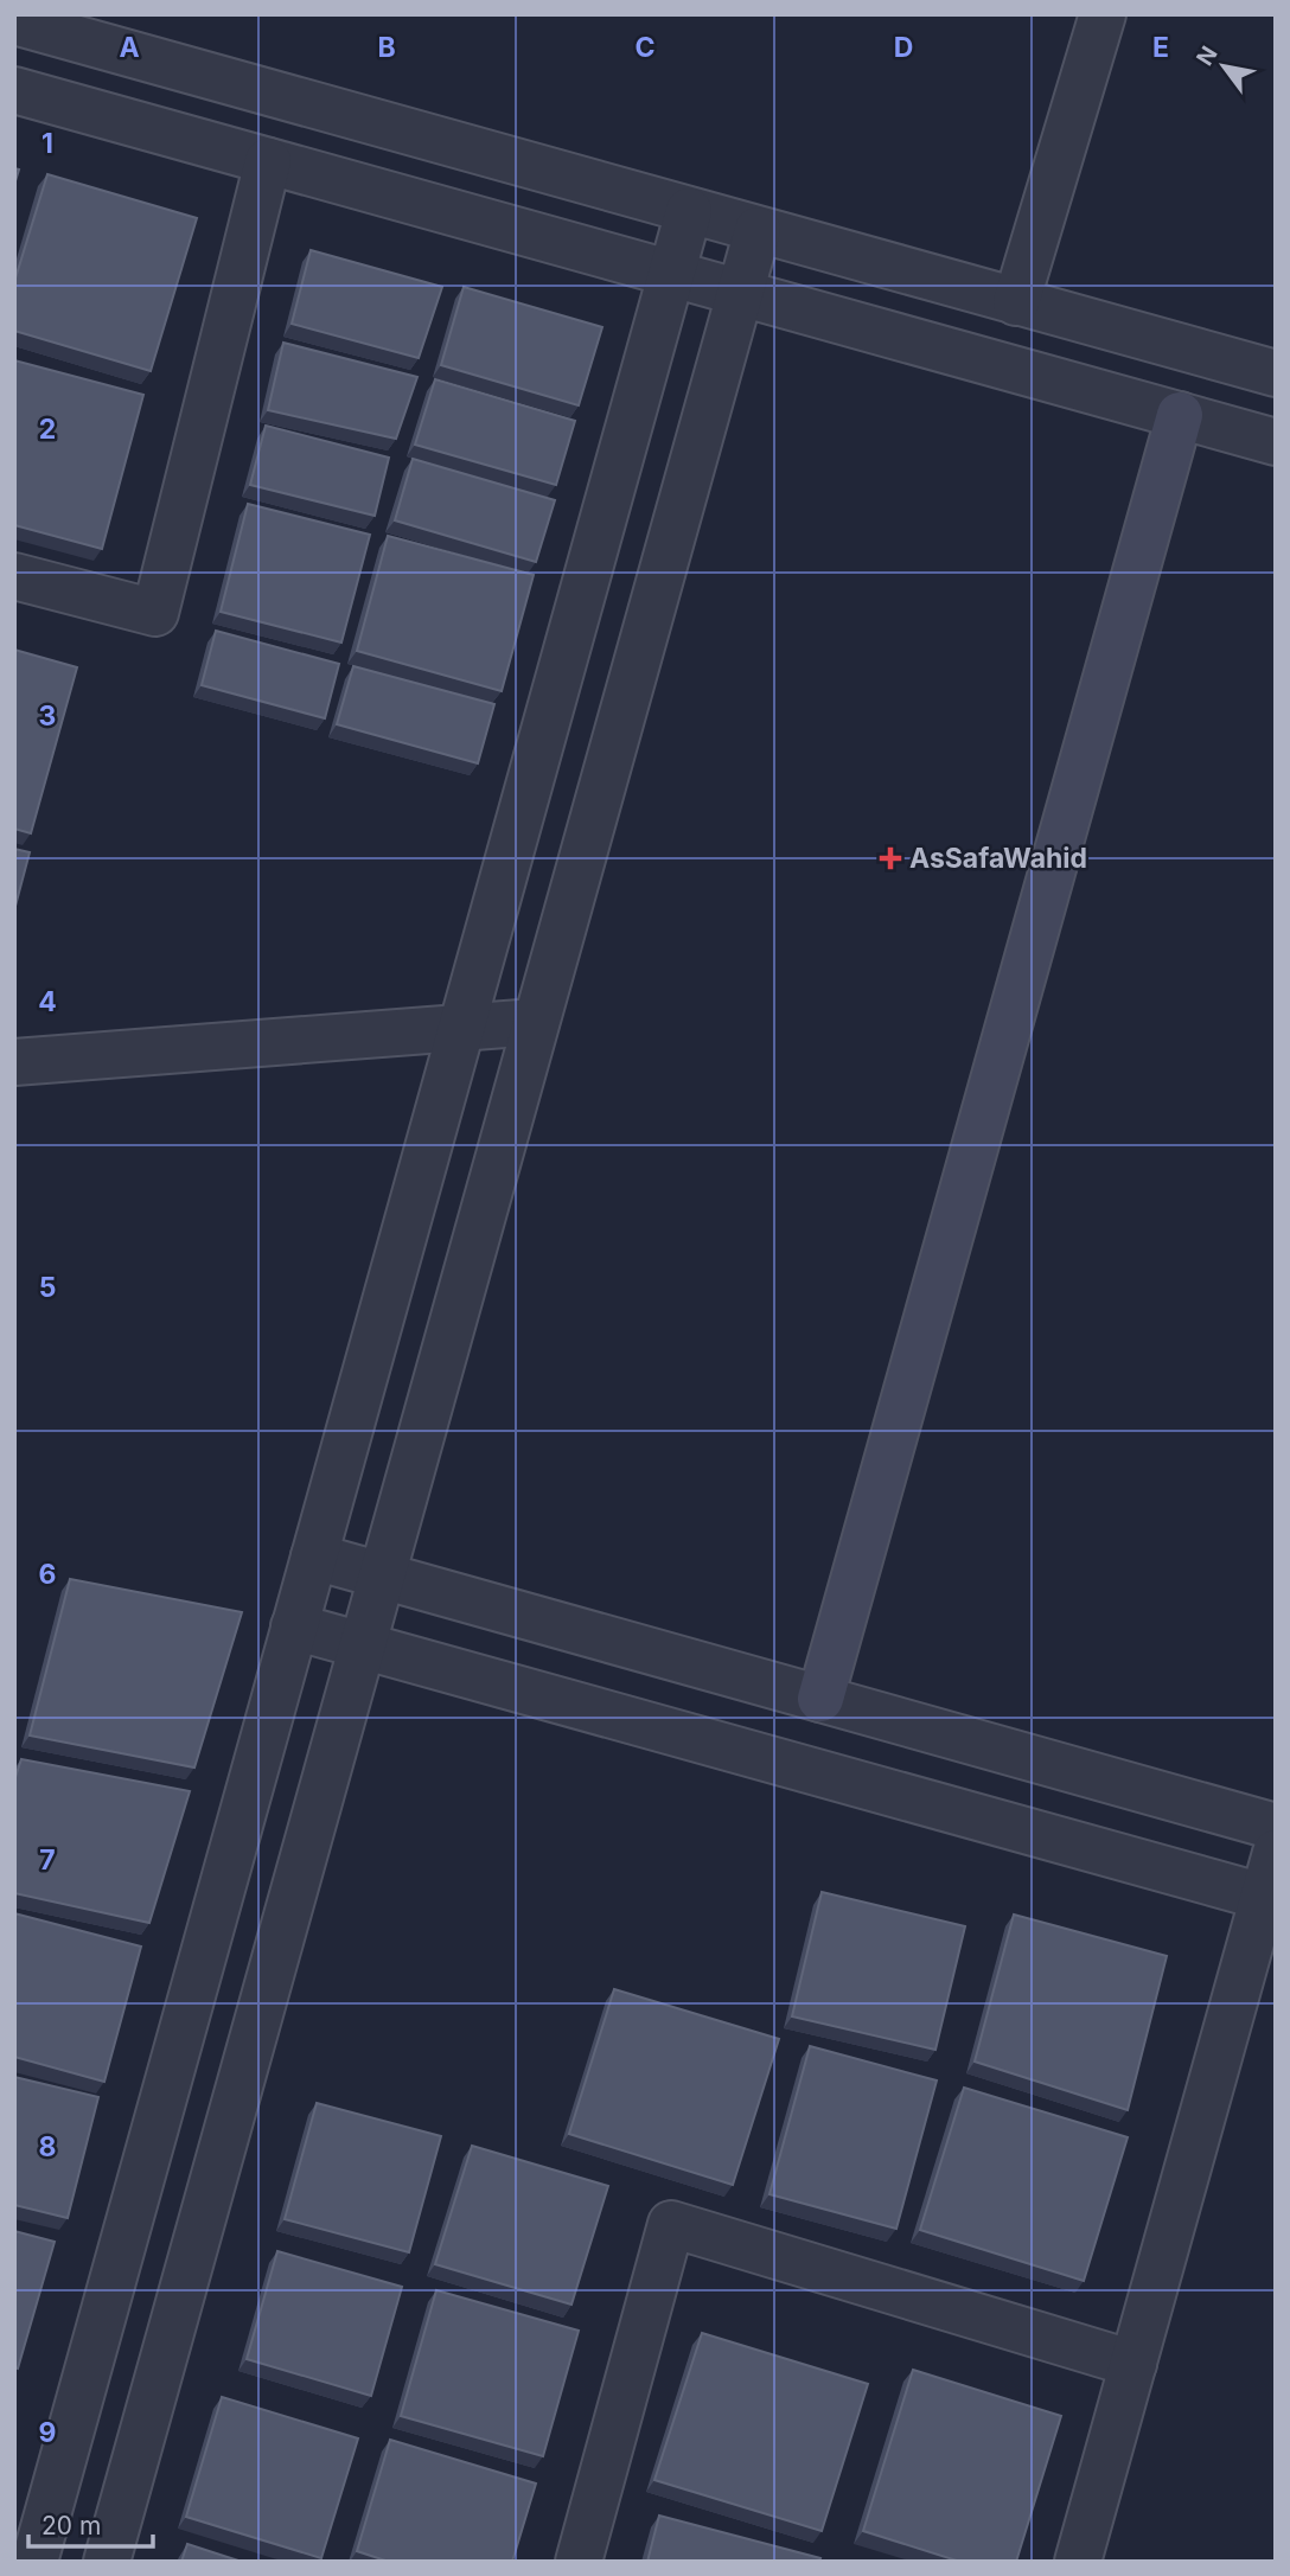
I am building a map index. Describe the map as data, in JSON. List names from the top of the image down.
{
  "places": {
    "health": ["AsSafaWahid"]
  },
  "scale_bar": "20 m",
  "north": "top left",
  "grid": {
    "columns": [
      "A",
      "B",
      "C",
      "D",
      "E"
    ],
    "rows": [
      "1",
      "2",
      "3",
      "4",
      "5",
      "6",
      "7",
      "8",
      "9"
    ]
  }
}
